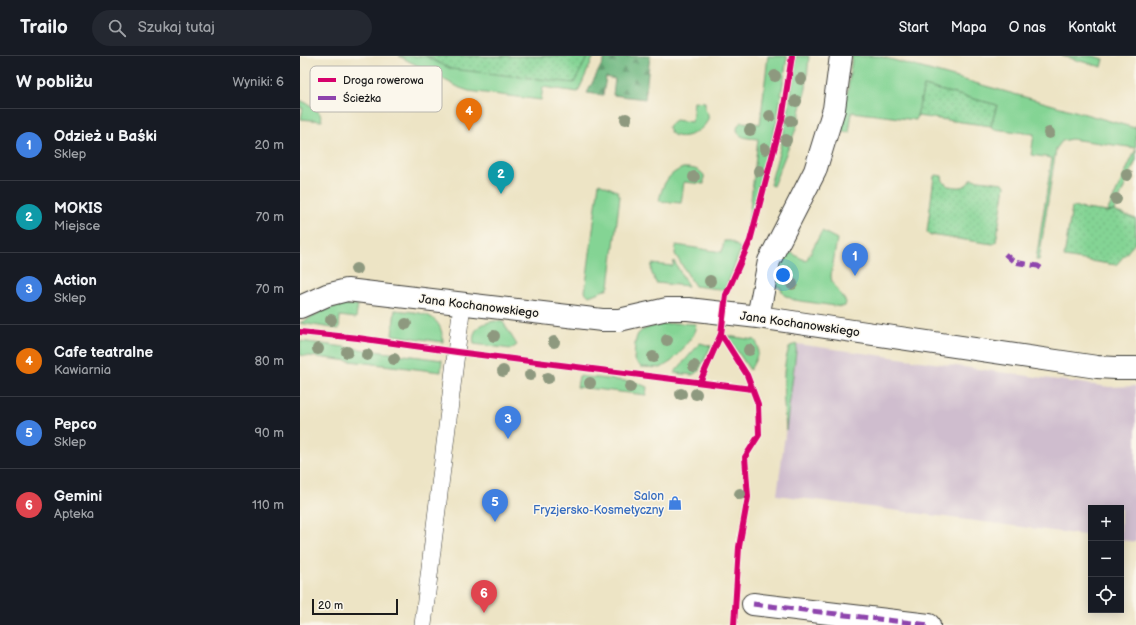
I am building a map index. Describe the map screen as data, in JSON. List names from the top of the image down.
{
  "streets": {
    "street": ["Jana Kochanowskiego"]
  },
  "places": {
    "shop": ["Salon Fryzjersko-Kosmetyczny"]
  },
  "legend": ["Droga rowerowa", "Ścieżka"],
  "scale_bar": "20 m",
  "page": {
    "header": "Trailo",
    "search": "Szukaj tutaj",
    "nav": [
      "Start",
      "Mapa",
      "O nas",
      "Kontakt"
    ],
    "heading": ["W pobliżu", "Wyniki: 6"],
    "pins": [
      "4",
      "2",
      "1",
      "3",
      "5",
      "6"
    ],
    "list": [
      {
        "mark": "1",
        "name": "Odzież u Baśki",
        "note": "Sklep",
        "value": "20 m"
      },
      {
        "mark": "2",
        "name": "MOKIS",
        "note": "Miejsce",
        "value": "70 m"
      },
      {
        "mark": "3",
        "name": "Action",
        "note": "Sklep",
        "value": "70 m"
      },
      {
        "mark": "4",
        "name": "Cafe teatralne",
        "note": "Kawiarnia",
        "value": "80 m"
      },
      {
        "mark": "5",
        "name": "Pepco",
        "note": "Sklep",
        "value": "90 m"
      },
      {
        "mark": "6",
        "name": "Gemini",
        "note": "Apteka",
        "value": "110 m"
      }
    ],
    "map_buttons": ["+", "−"],
    "scale": "20 m"
  }
}
